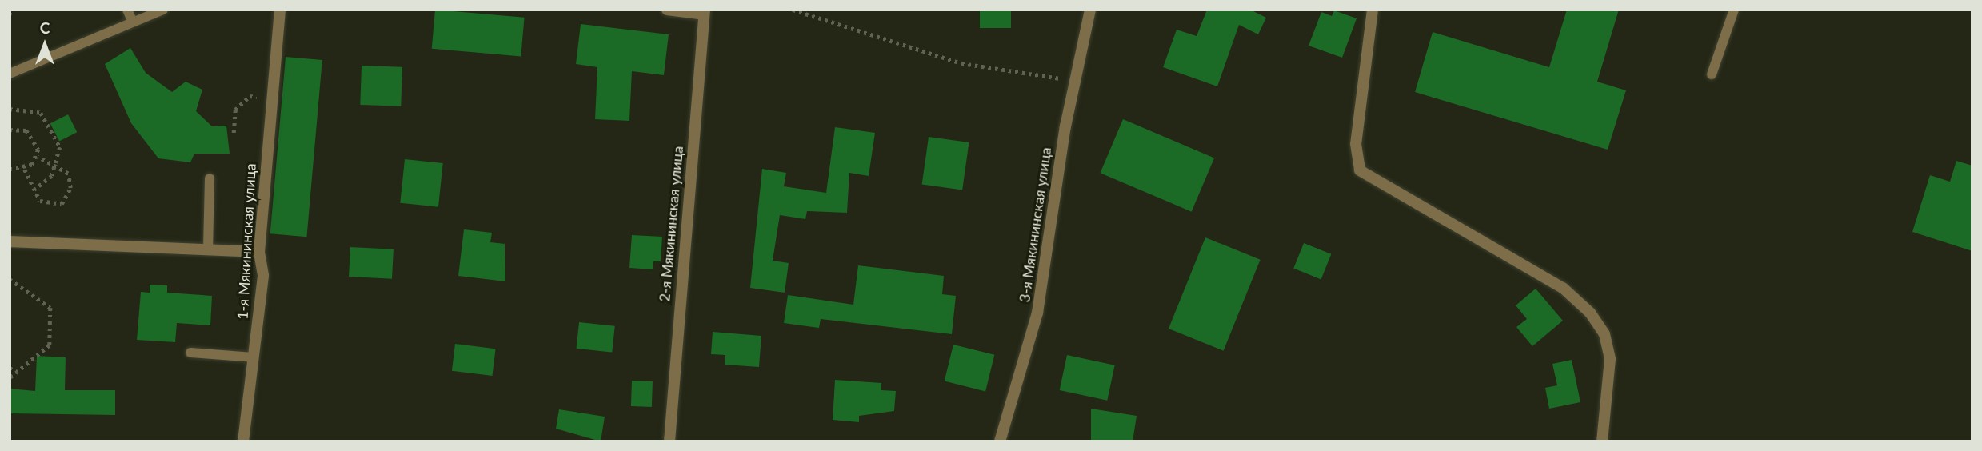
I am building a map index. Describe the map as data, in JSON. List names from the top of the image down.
{
  "streets": {
    "street": ["2-я Мякининская улица", "3-я Мякининская улица", "1-я Мякининская улица"]
  },
  "north": "top"
}
